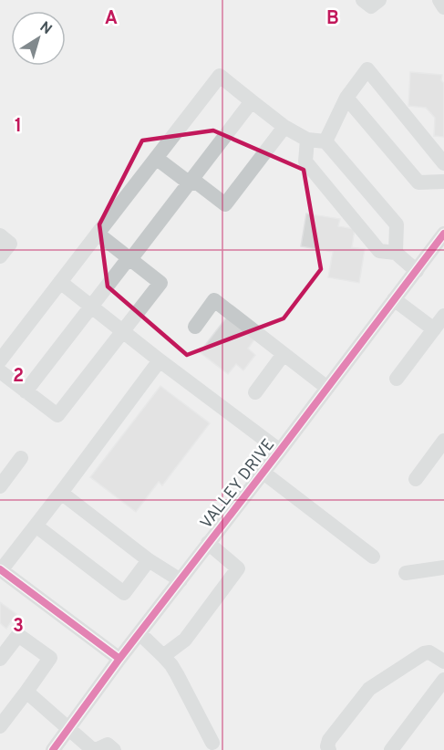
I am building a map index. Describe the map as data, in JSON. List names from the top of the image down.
{
  "streets": {
    "street": ["VALLEY DRIVE"]
  },
  "north": "top right",
  "grid": {
    "columns": ["A", "B"],
    "rows": ["1", "2", "3"]
  }
}
